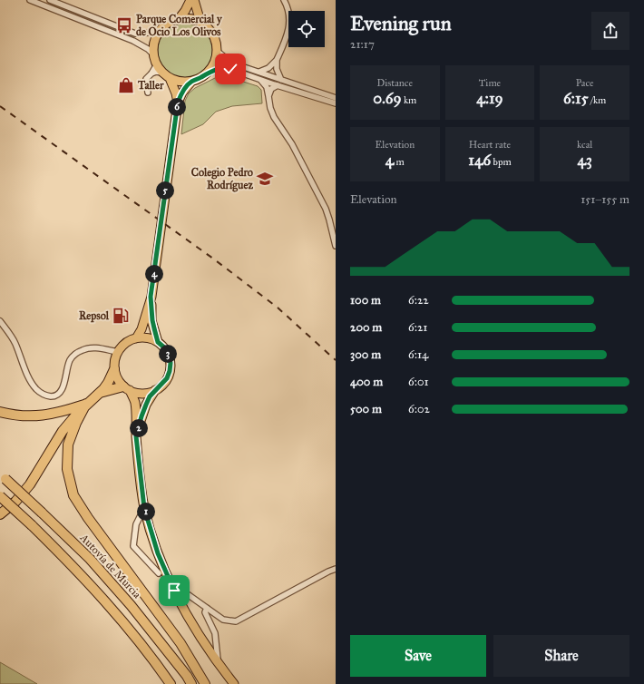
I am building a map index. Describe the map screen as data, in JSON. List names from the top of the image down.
{
  "streets": {
    "highway": ["Autovía de Murcia"]
  },
  "places": {
    "bus stop": ["Parque Comercial y de Ocio Los Olivos"],
    "shop": ["Taller"],
    "school or university": ["Colegio Pedro Rodríguez"],
    "fuel station": ["Repsol"]
  },
  "page": {
    "heading": ["Evening run", "21:17"],
    "stats": [
      ["Distance", "0.69 km"],
      ["Time", "4:19"],
      ["Pace", "6:15 /km"],
      ["Elevation", "4 m"],
      ["Heart rate", "146 bpm"],
      ["kcal", "43"]
    ],
    "pins": [
      "6",
      "5",
      "4",
      "3",
      "2",
      "1"
    ],
    "chart": ["Elevation", "151–155 m"],
    "list": [
      {
        "name": "100 m",
        "note": "6:22"
      },
      {
        "name": "200 m",
        "note": "6:21"
      },
      {
        "name": "300 m",
        "note": "6:14"
      },
      {
        "name": "400 m",
        "note": "6:01"
      },
      {
        "name": "500 m",
        "note": "6:02"
      }
    ],
    "buttons": ["Save", "Share"]
  }
}
